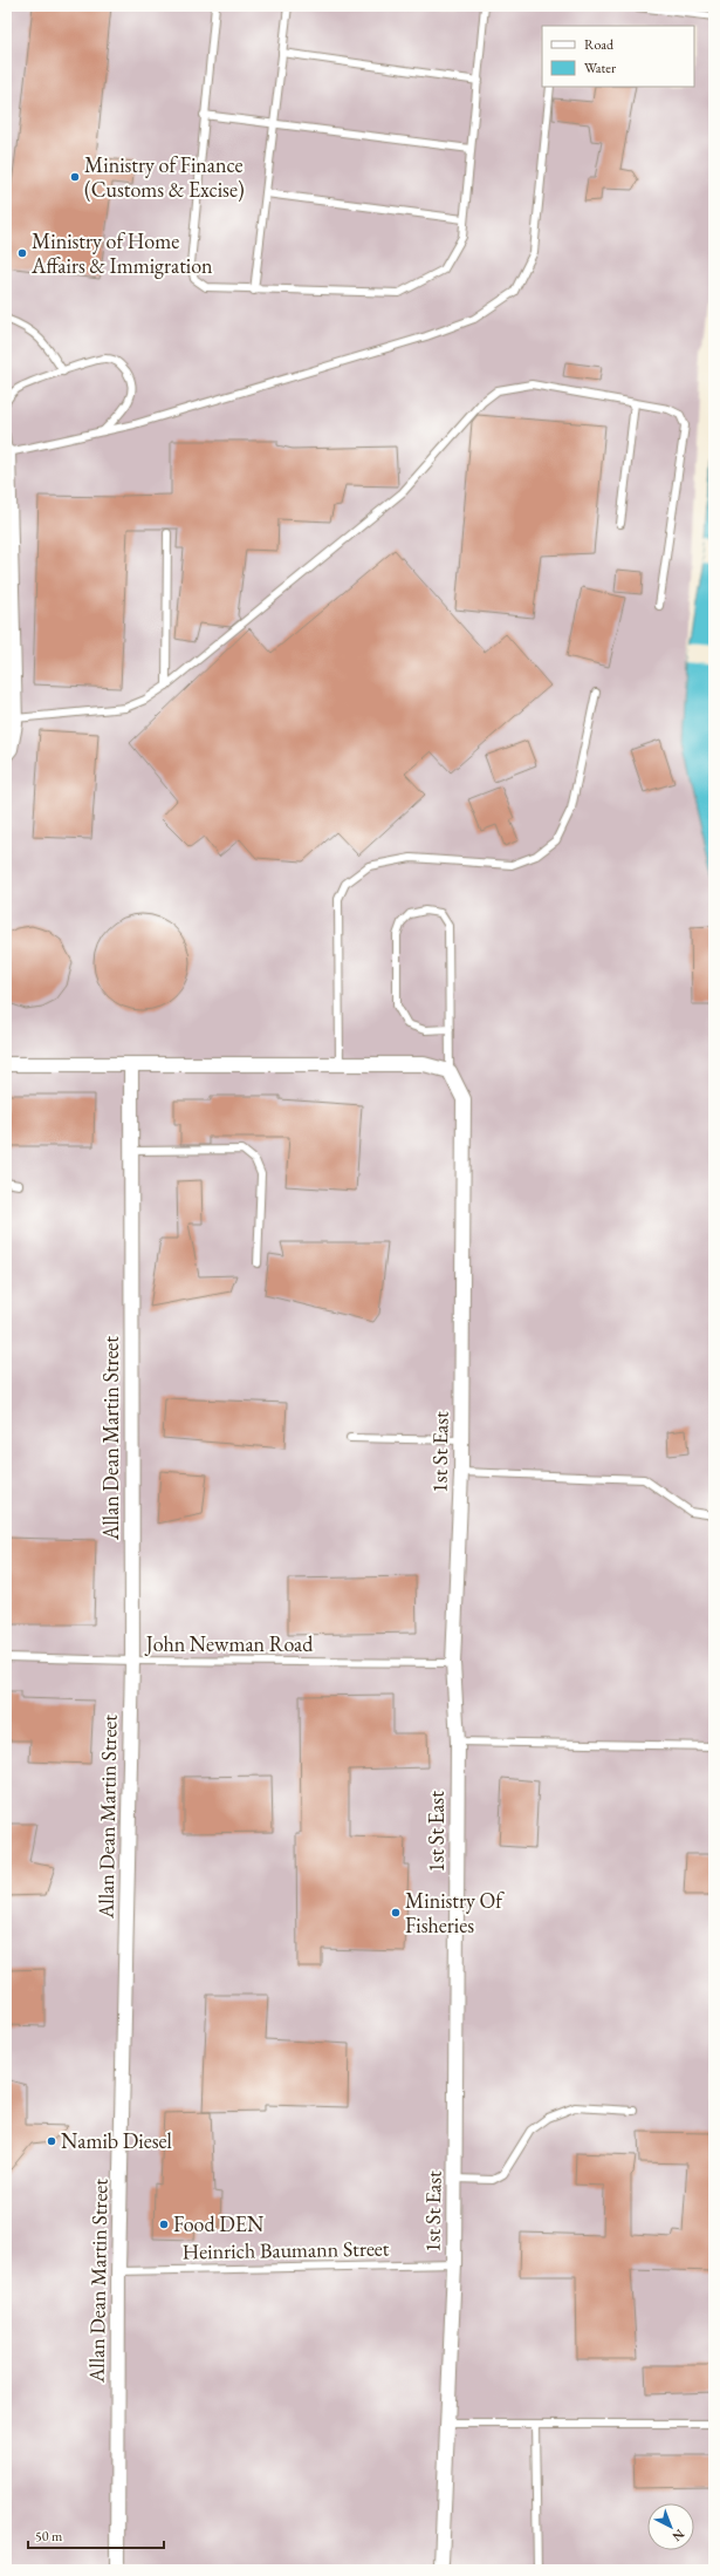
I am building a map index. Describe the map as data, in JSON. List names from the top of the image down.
{
  "streets": {
    "street": ["Allan Dean Martin Street", "1st St East"],
    "lane": ["John Newman Road", "Heinrich Baumann Street"]
  },
  "crossings": [
    ["Allan Dean Martin Street", "John Newman Road"],
    ["Allan Dean Martin Street", "Heinrich Baumann Street"],
    ["1st St East", "John Newman Road"],
    ["1st St East", "Heinrich Baumann Street"]
  ],
  "places": [
    "Ministry of Finance (Customs & Excise)",
    "Ministry of Home Affairs & Immigration",
    "Ministry Of Fisheries",
    "Namib Diesel",
    "Food DEN"
  ],
  "legend": ["Road", "Water"],
  "scale_bar": "50 m",
  "north": "bottom right"
}
